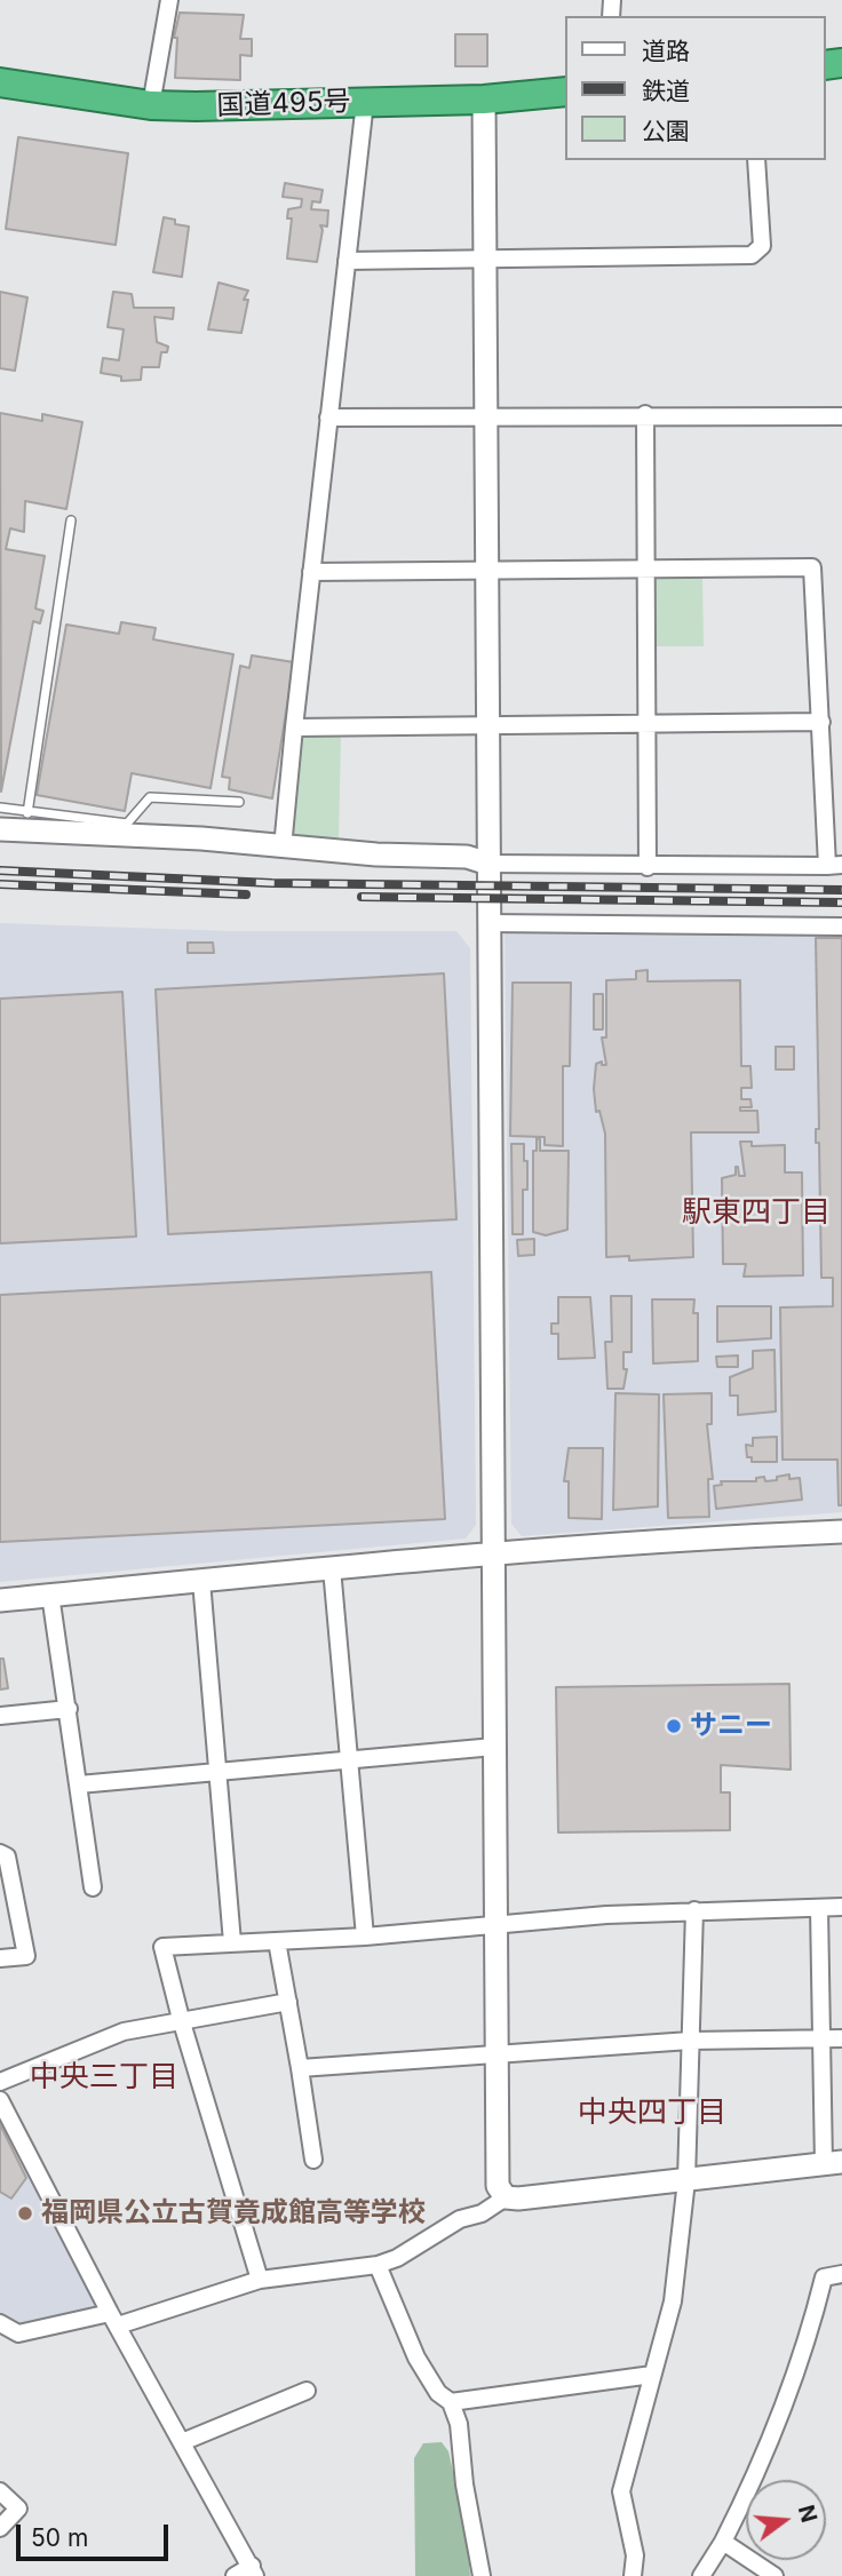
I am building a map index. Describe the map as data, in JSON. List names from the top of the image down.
{
  "streets": {
    "highway": ["国道495号"]
  },
  "districts": ["駅東四丁目", "中央三丁目", "中央四丁目"],
  "places": ["サニー", "福岡県公立古賀竟成館高等学校"],
  "legend": ["道路", "鉄道", "公園"],
  "scale_bar": "50 m",
  "north": "right"
}
